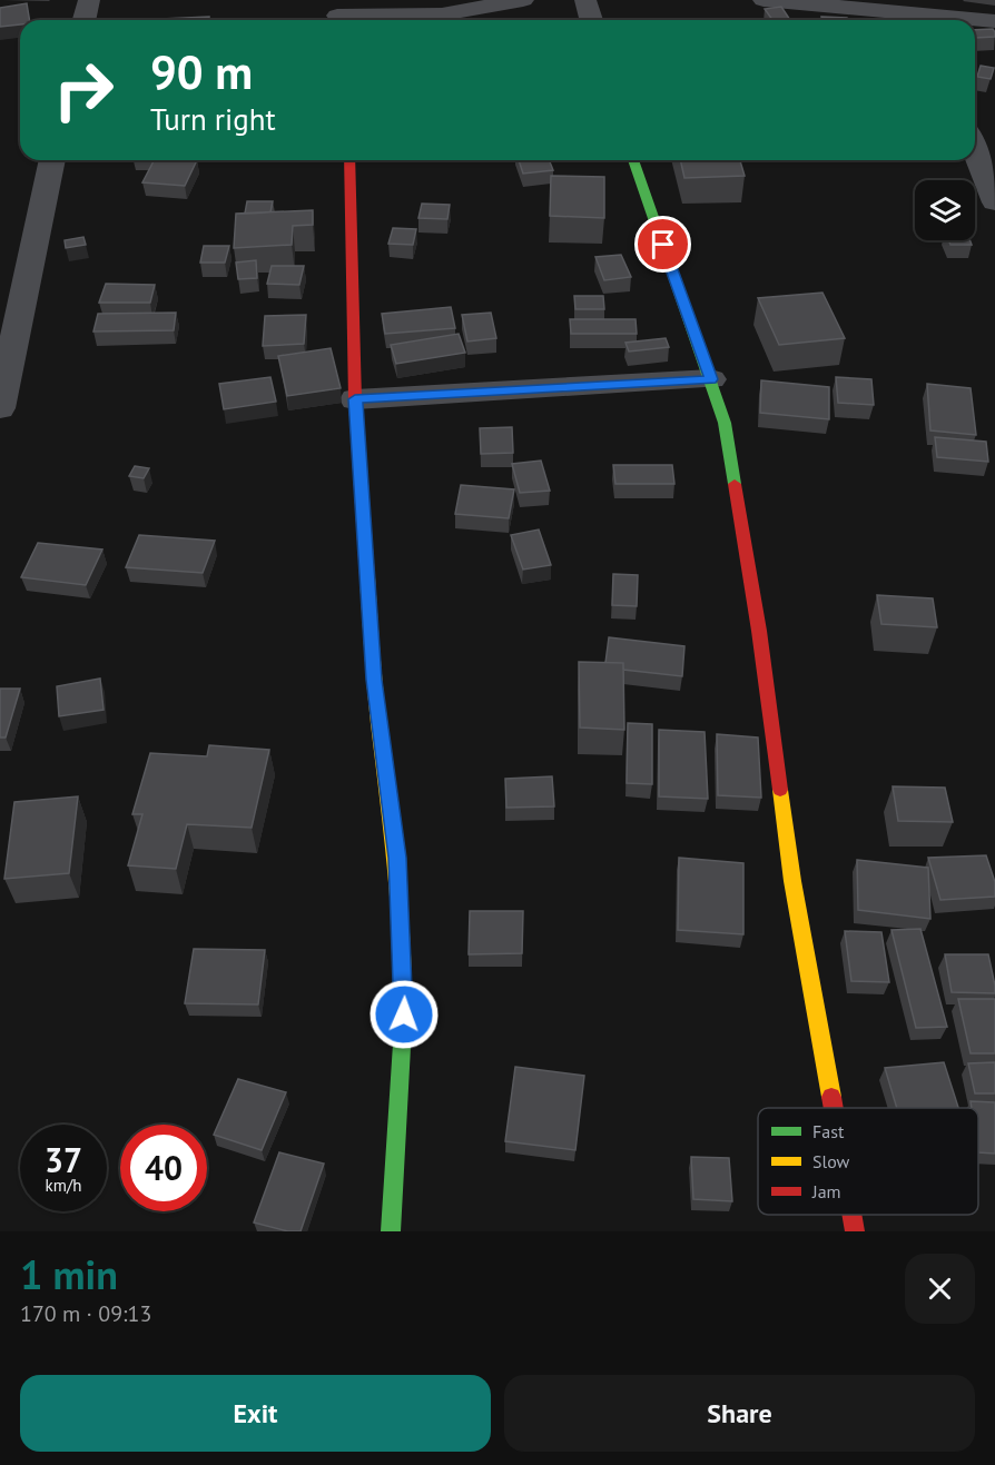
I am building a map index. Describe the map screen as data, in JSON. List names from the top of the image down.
{
  "legend": ["Fast", "Slow", "Jam"],
  "page": {
    "turn": ["90 m", "Turn right"],
    "speed": "37 km/h",
    "limit": "40",
    "heading": ["1 min", "170 m · 09:13"],
    "buttons": ["Exit", "Share"]
  }
}
